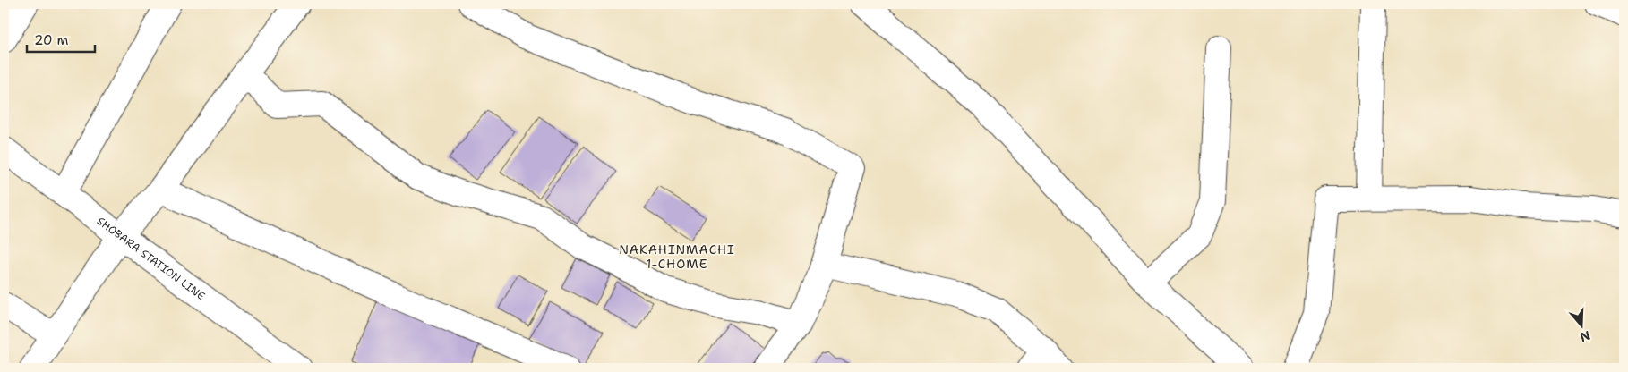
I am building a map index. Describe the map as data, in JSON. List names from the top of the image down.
{
  "streets": {
    "street": ["SHOBARA STATION LINE"]
  },
  "districts": ["NAKAHINMACHI 1-CHOME"],
  "scale_bar": "20 m",
  "north": "bottom"
}
